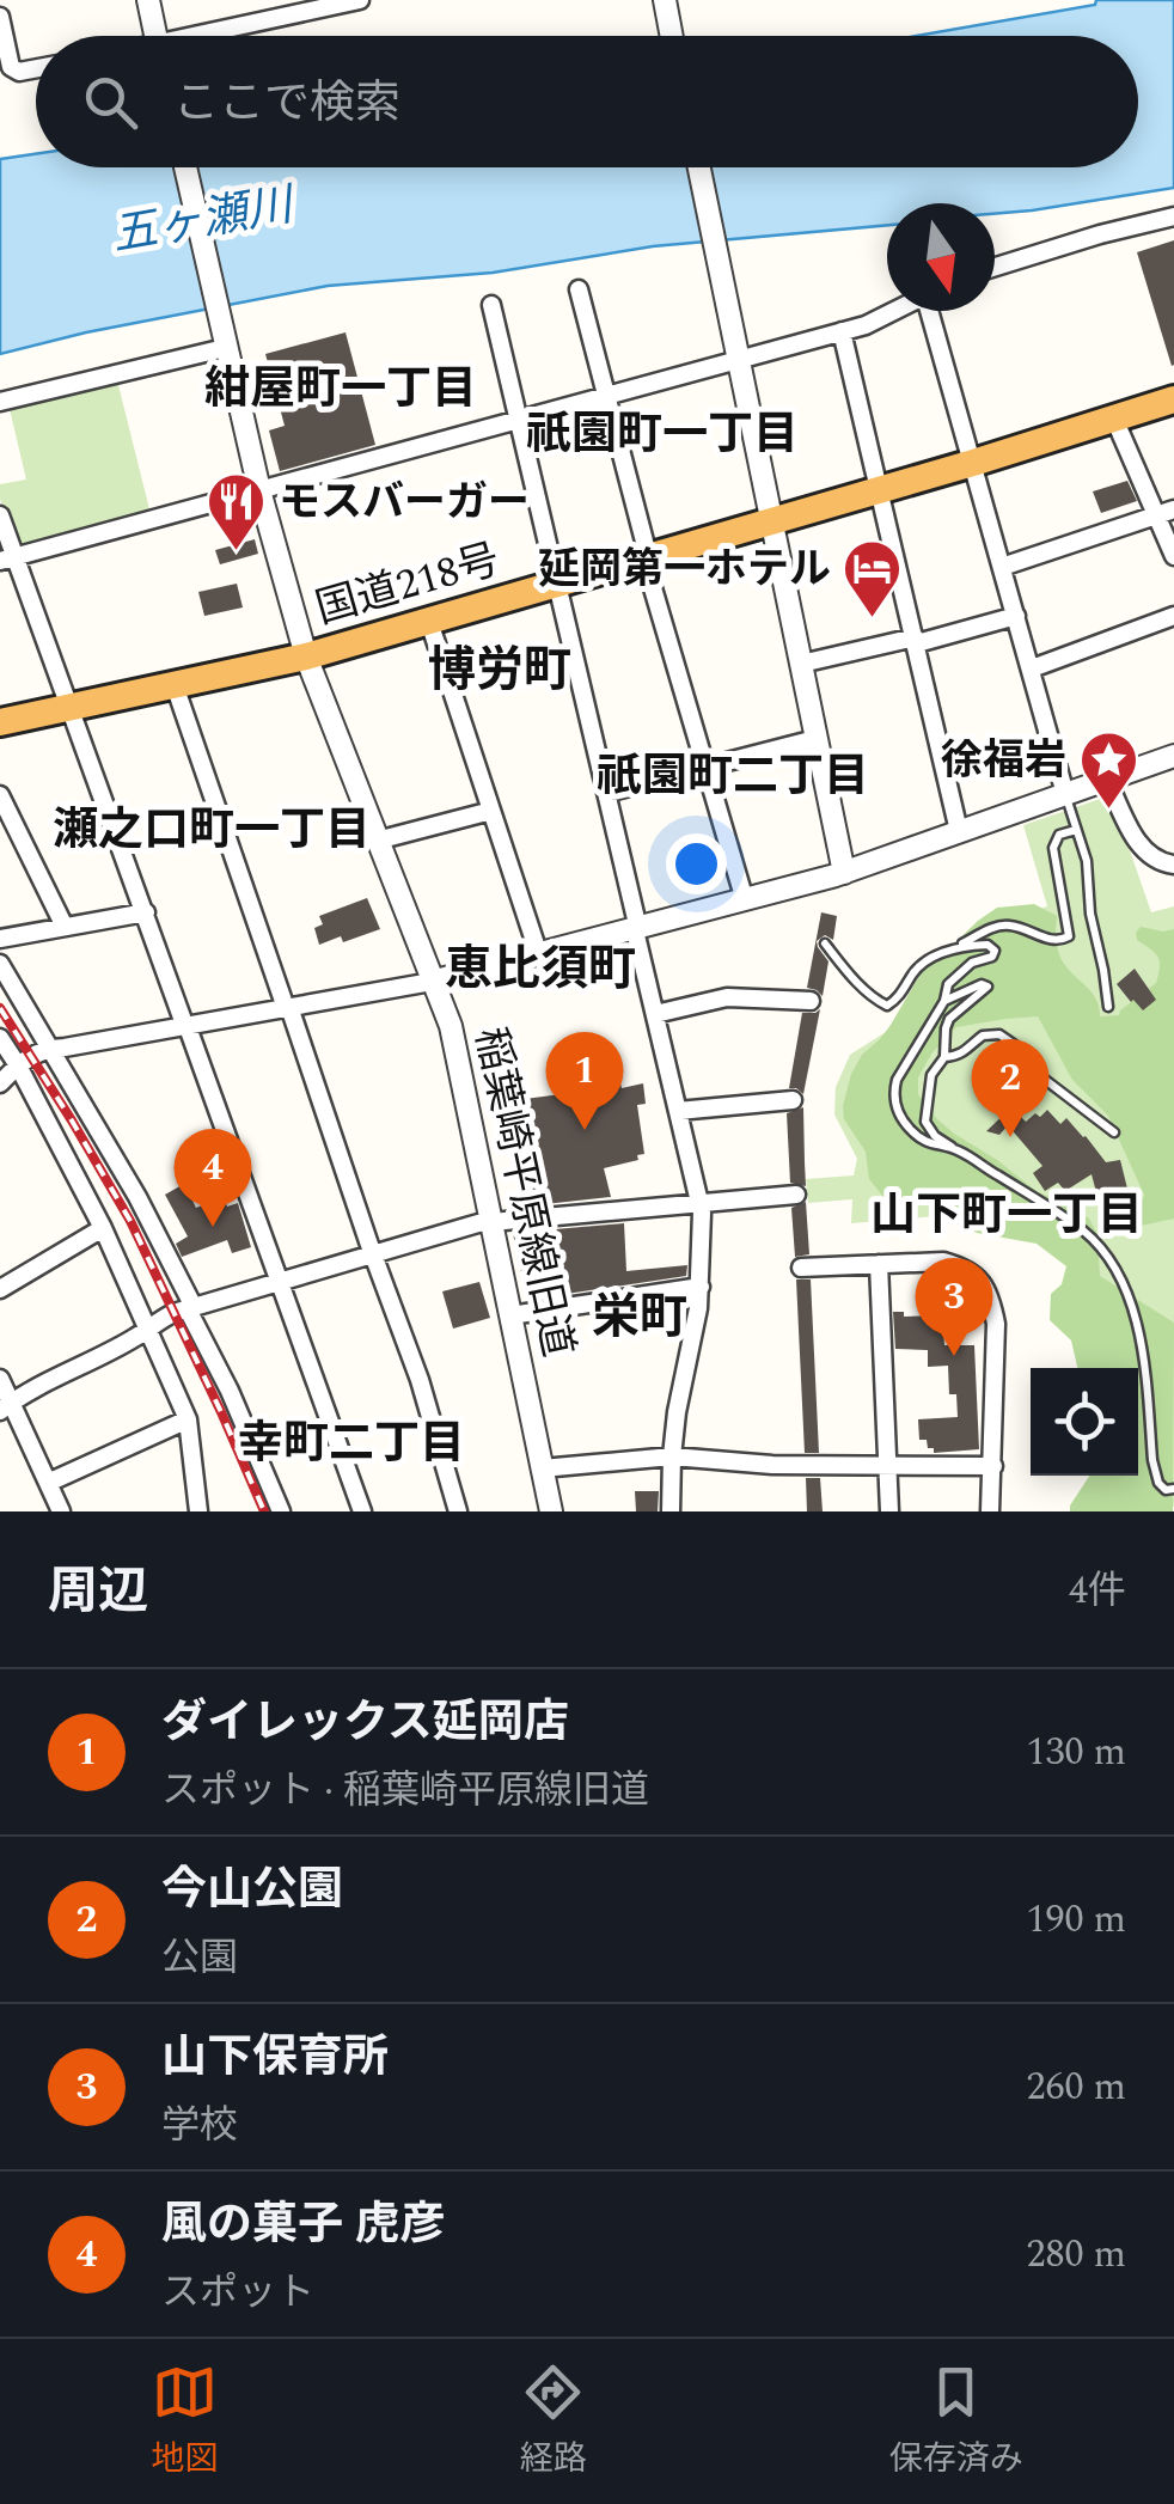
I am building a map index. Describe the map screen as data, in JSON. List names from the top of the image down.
{
  "streets": {
    "highway": ["国道218号"],
    "street": ["稲葉崎平原線旧道"]
  },
  "districts": [
    "紺屋町一丁目",
    "祇園町一丁目",
    "博労町",
    "祇園町二丁目",
    "瀬之口町一丁目",
    "恵比須町",
    "山下町一丁目",
    "栄町",
    "幸町二丁目"
  ],
  "water": ["五ヶ瀬川"],
  "places": {
    "restaurant": ["モスバーガー"],
    "hotel": ["延岡第一ホテル"],
    "place": ["徐福岩"]
  },
  "north": "bottom",
  "page": {
    "search": "ここで検索",
    "pins": [
      "1",
      "2",
      "4",
      "3"
    ],
    "heading": ["周辺", "4件"],
    "list": [
      {
        "mark": "1",
        "name": "ダイレックス延岡店",
        "note": "スポット · 稲葉崎平原線旧道",
        "value": "130 m"
      },
      {
        "mark": "2",
        "name": "今山公園",
        "note": "公園",
        "value": "190 m"
      },
      {
        "mark": "3",
        "name": "山下保育所",
        "note": "学校",
        "value": "260 m"
      },
      {
        "mark": "4",
        "name": "風の菓子 虎彦",
        "note": "スポット",
        "value": "280 m"
      }
    ],
    "nav": ["地図", "経路", "保存済み"]
  }
}
